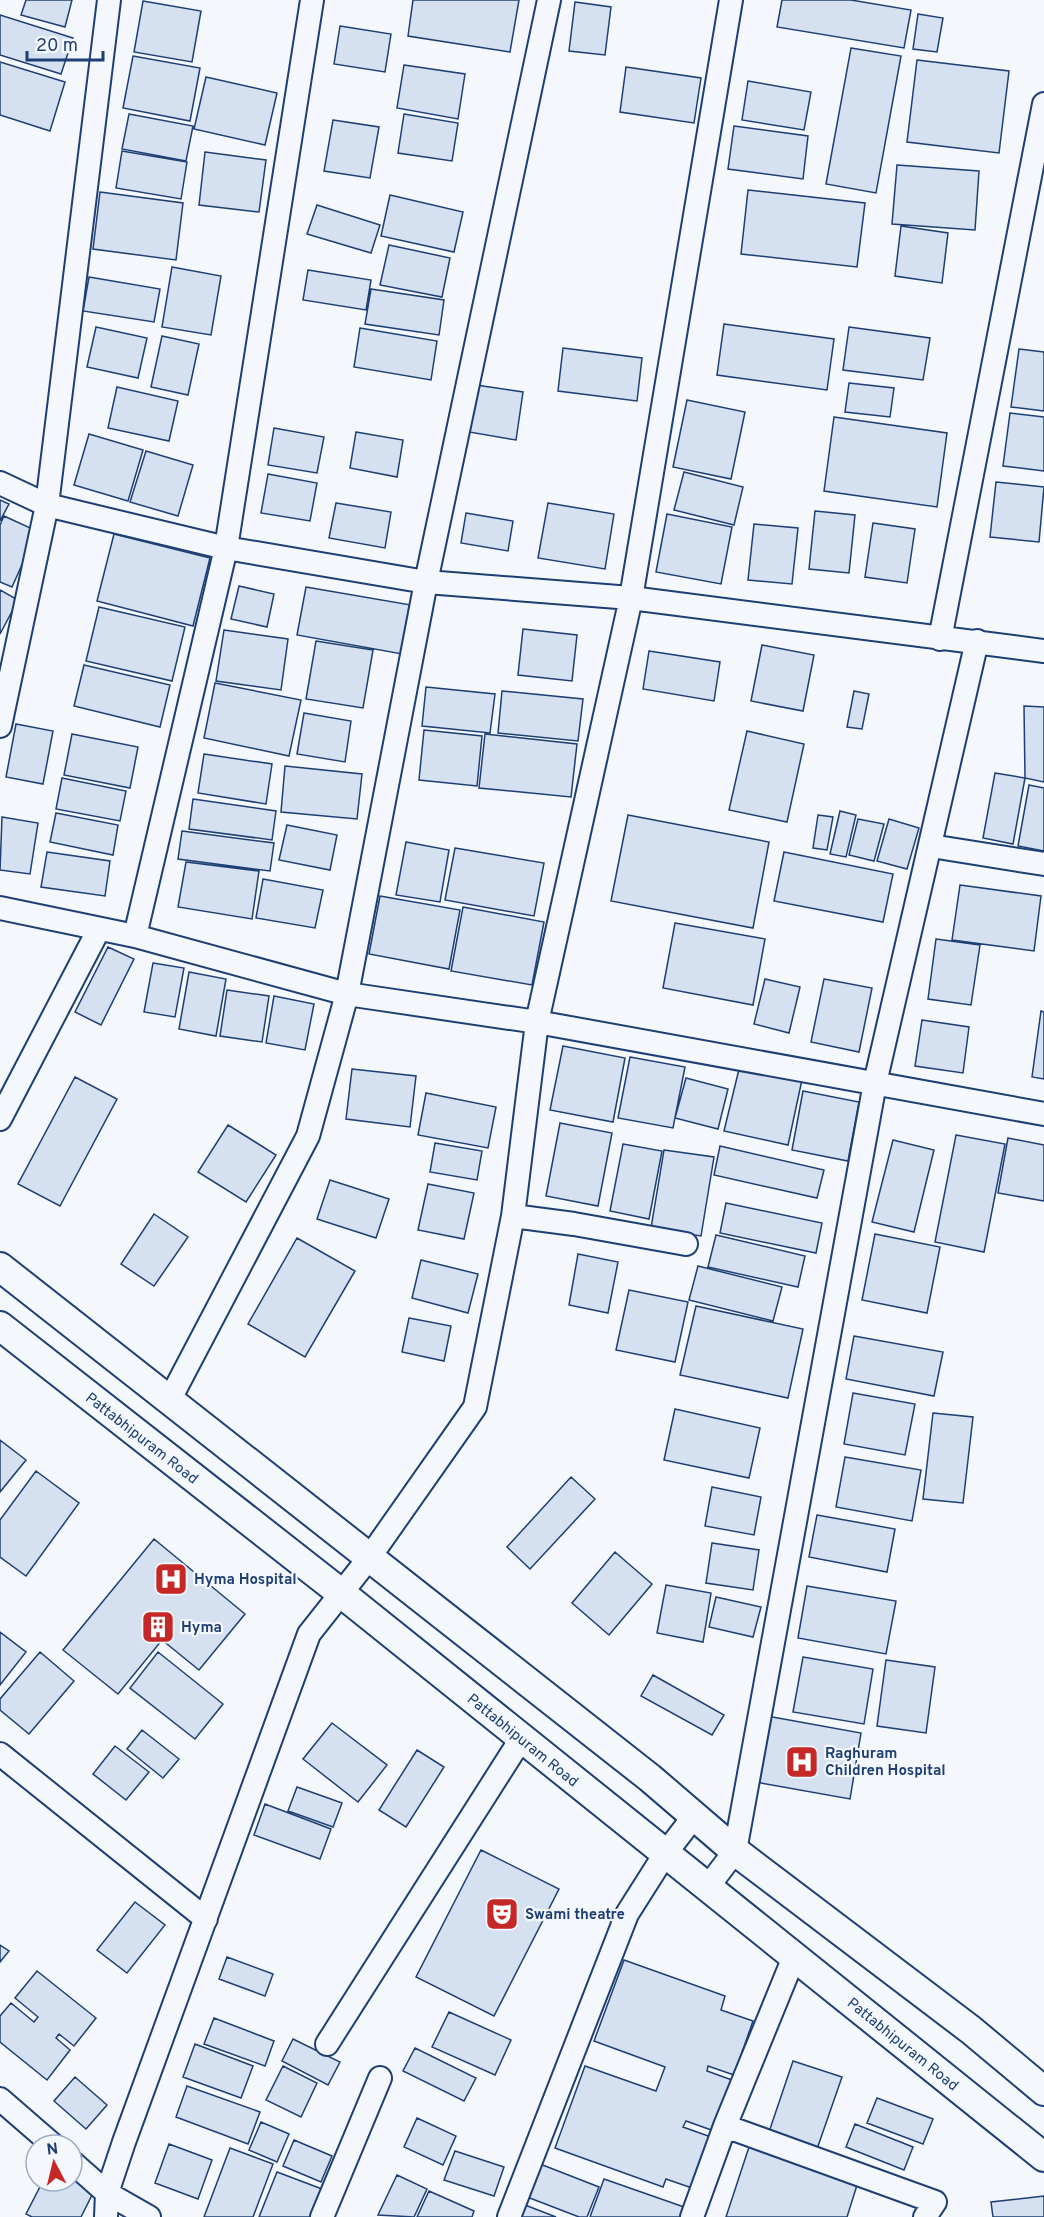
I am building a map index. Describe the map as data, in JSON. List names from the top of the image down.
{
  "streets": {
    "street": ["Pattabhipuram Road"]
  },
  "places": {
    "hospital": ["Hyma Hospital", "Raghuram Children Hospital"],
    "building": ["Hyma"],
    "theatre": ["Swami theatre"]
  },
  "scale_bar": "20 m",
  "north": "top"
}
